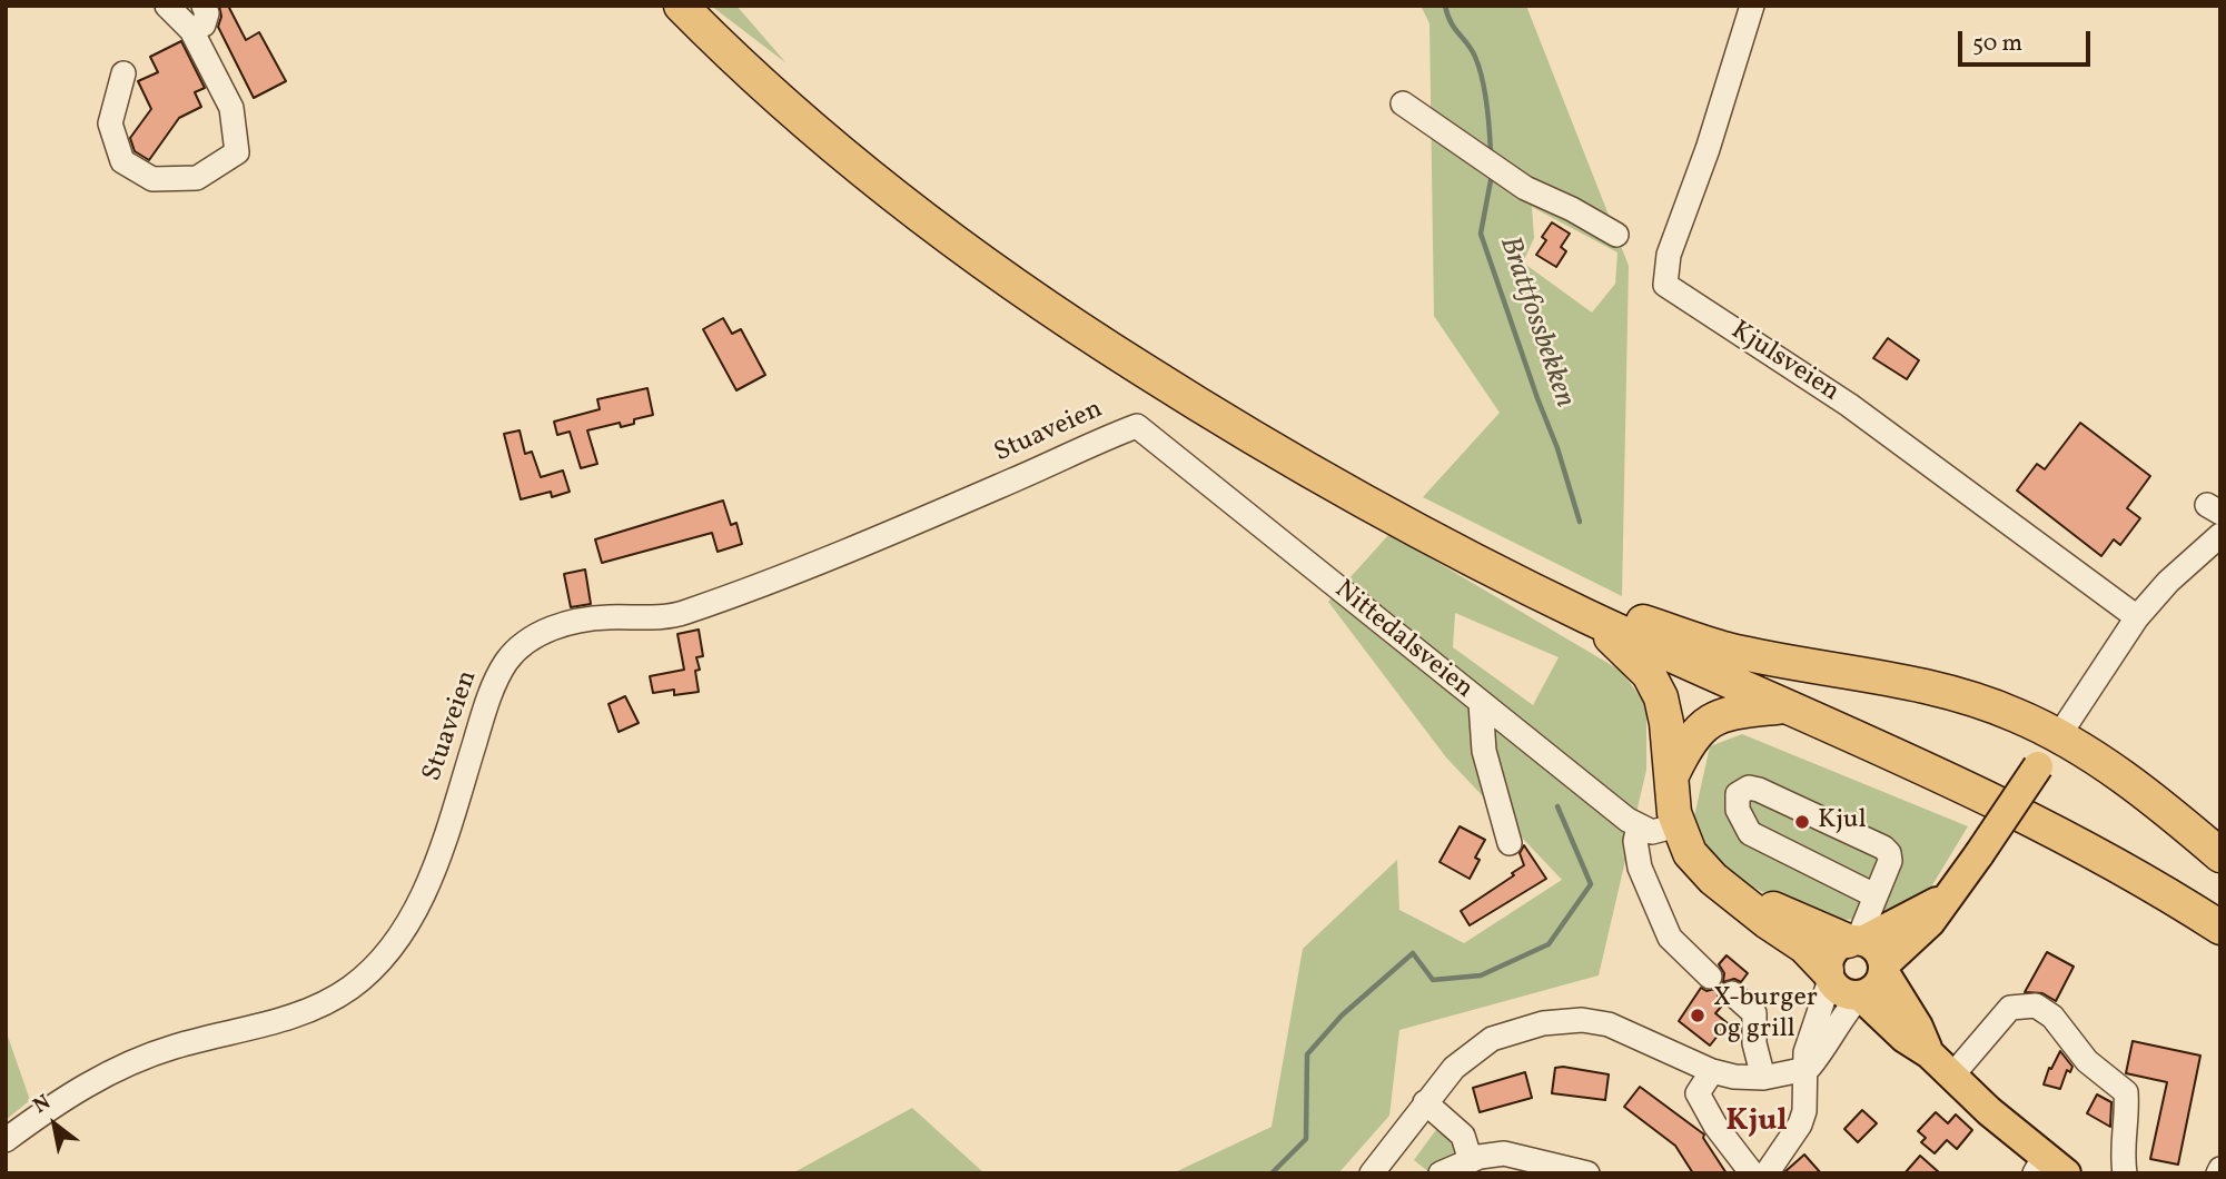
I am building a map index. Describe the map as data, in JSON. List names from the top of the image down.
{
  "streets": {
    "street": ["Kjulsveien", "Stuaveien", "Nittedalsveien"]
  },
  "crossings": [
    ["Stuaveien", "Nittedalsveien"]
  ],
  "districts": ["Kjul"],
  "water": ["Brattfossbekken"],
  "places": ["Kjul", "X-burger og grill"],
  "scale_bar": "50 m",
  "north": "top left"
}
